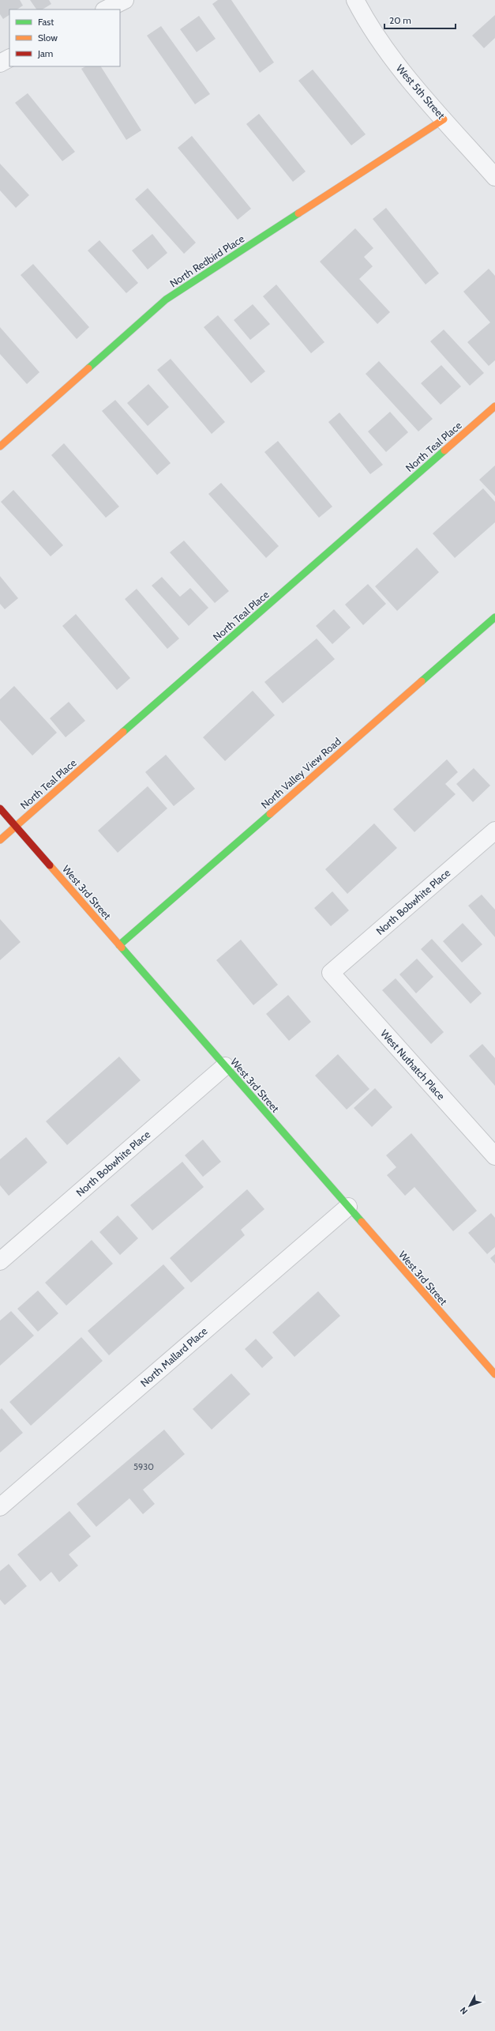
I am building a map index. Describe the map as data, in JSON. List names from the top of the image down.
{
  "streets": {
    "street": [
      "West 5th Street",
      "North Redbird Place",
      "North Teal Place",
      "North Valley View Road",
      "West 3rd Street",
      "North Bobwhite Place",
      "West Nuthatch Place",
      "North Mallard Place"
    ]
  },
  "crossings": [
    ["West 5th Street", "North Redbird Place"],
    ["North Teal Place", "West 3rd Street"],
    ["North Valley View Road", "West 3rd Street"],
    ["West 3rd Street", "North Bobwhite Place"],
    ["West 3rd Street", "North Mallard Place"],
    ["North Bobwhite Place", "West Nuthatch Place"]
  ],
  "house_numbers": ["5930"],
  "legend": ["Fast", "Slow", "Jam"],
  "scale_bar": "20 m",
  "north": "bottom left"
}
